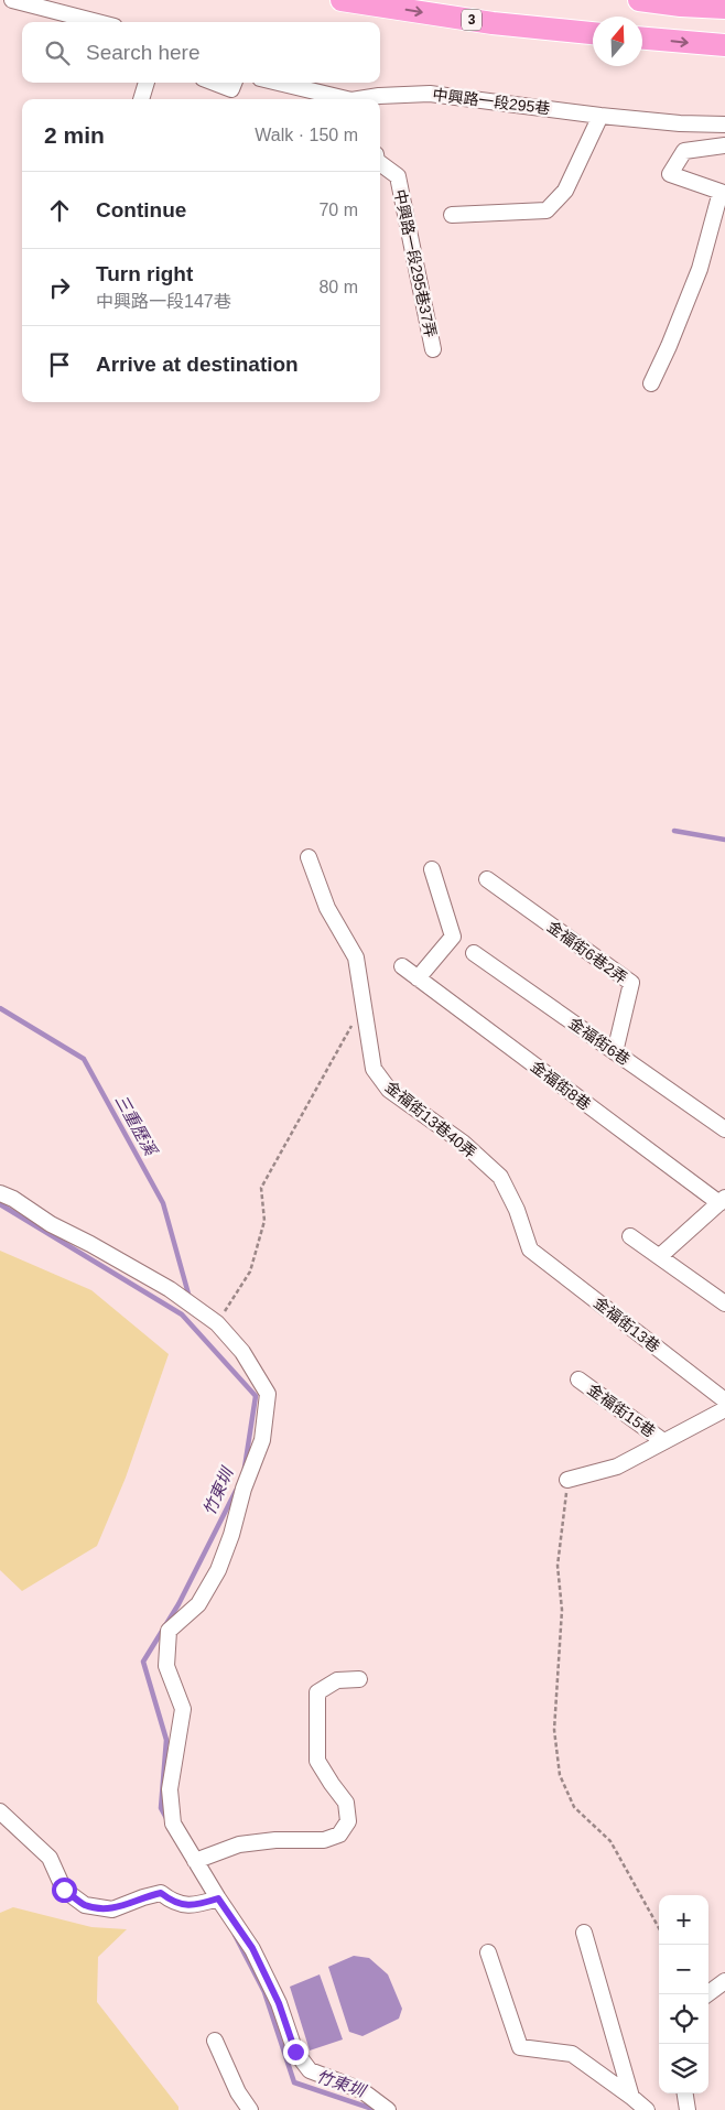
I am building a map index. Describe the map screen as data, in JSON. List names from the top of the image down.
{
  "streets": {
    "highway": ["3"],
    "street": [
      "中興路一段295巷",
      "中興路一段295巷37弄",
      "金福街6巷2弄",
      "金福街6巷",
      "金福街8巷",
      "金福街13巷40弄",
      "金福街13巷",
      "金福街15巷"
    ]
  },
  "crossings": [
    ["金福街6巷2弄", "金福街6巷"],
    ["金福街13巷40弄", "金福街13巷"]
  ],
  "water": ["三重歷溪", "竹東圳"],
  "north": "top",
  "page": {
    "search": "Search here",
    "heading": ["2 min", "Walk · 150 m"],
    "list": [
      ["Continue", "70 m"],
      ["Turn right", "中興路一段147巷", "80 m"],
      "Arrive at destination"
    ],
    "map_buttons": ["+", "−"]
  }
}
